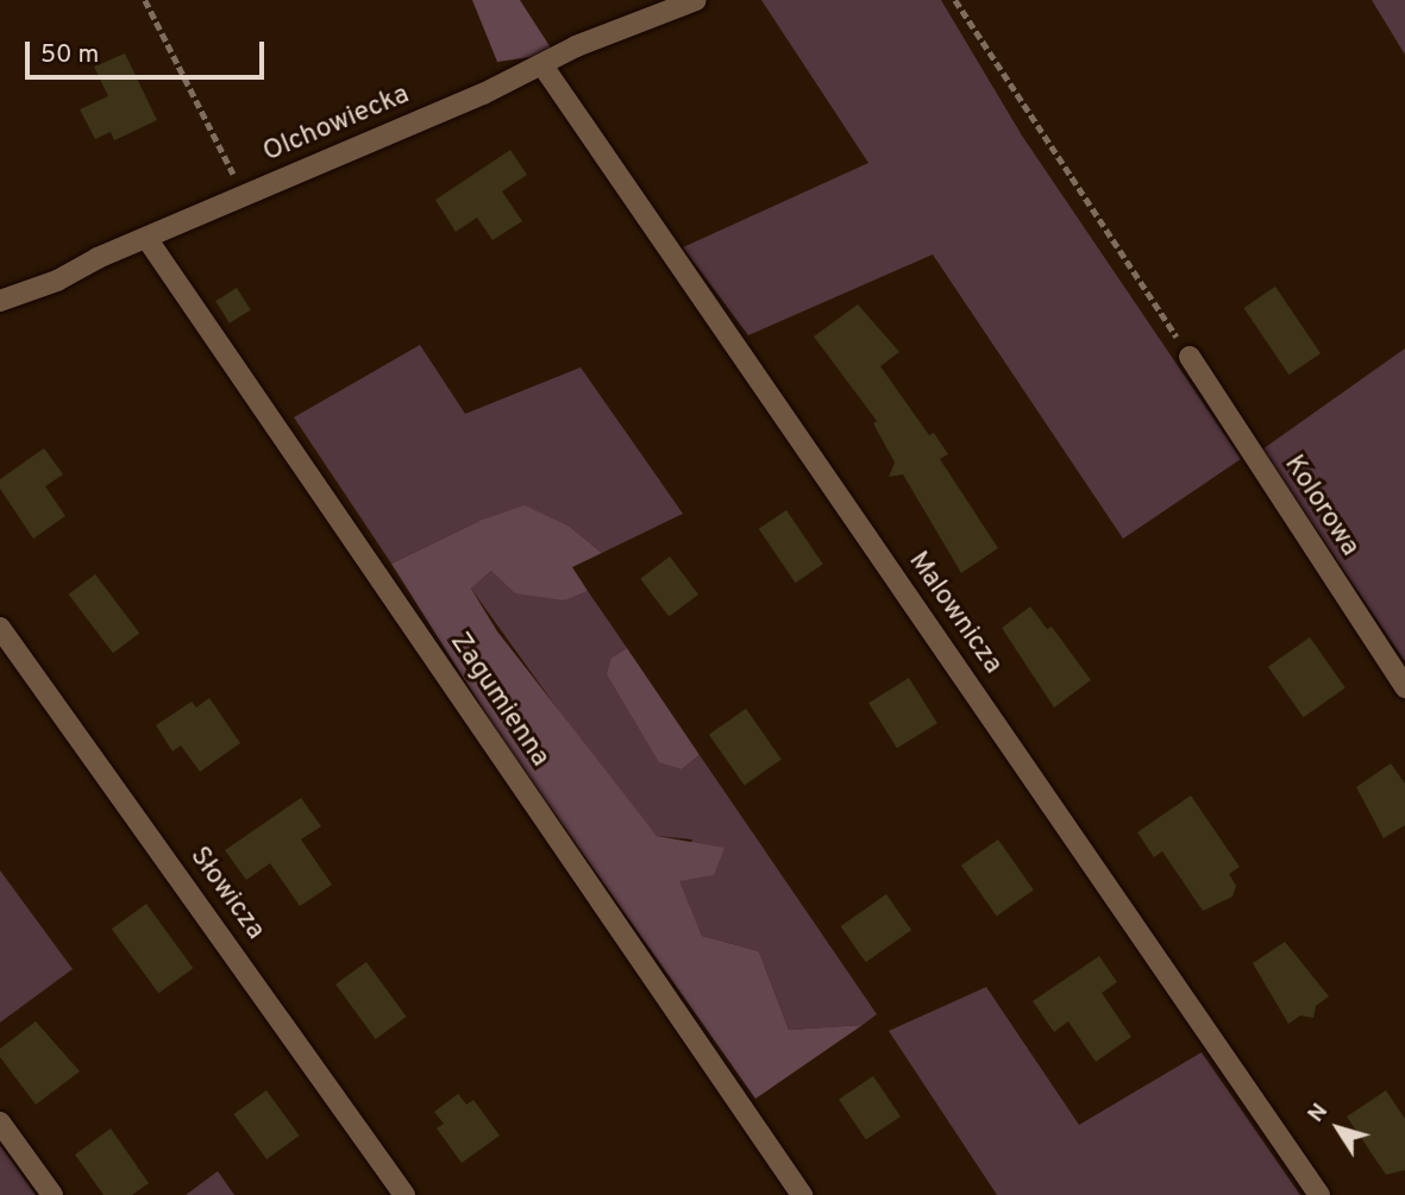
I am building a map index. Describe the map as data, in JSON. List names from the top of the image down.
{
  "streets": {
    "street": [
      "Olchowiecka",
      "Kolorowa",
      "Malownicza",
      "Zagumienna",
      "Słowicza"
    ]
  },
  "crossings": [
    ["Olchowiecka", "Malownicza"],
    ["Olchowiecka", "Zagumienna"]
  ],
  "scale_bar": "50 m",
  "north": "top left"
}
